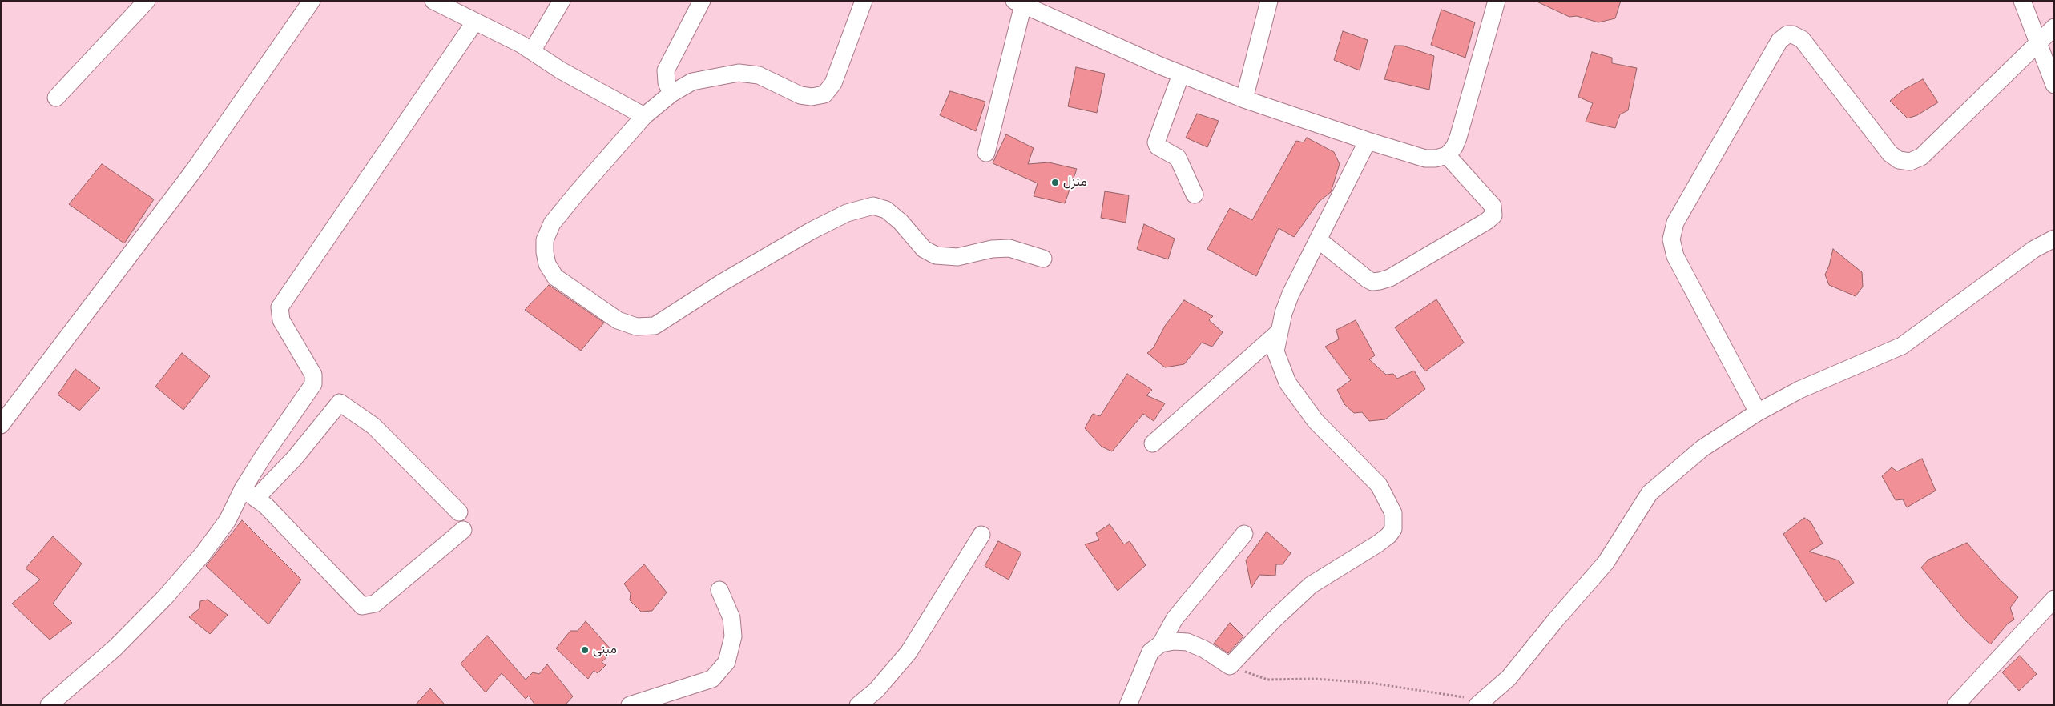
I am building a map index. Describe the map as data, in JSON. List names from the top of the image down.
{
  "places": ["منزل", "مبنى"]
}
